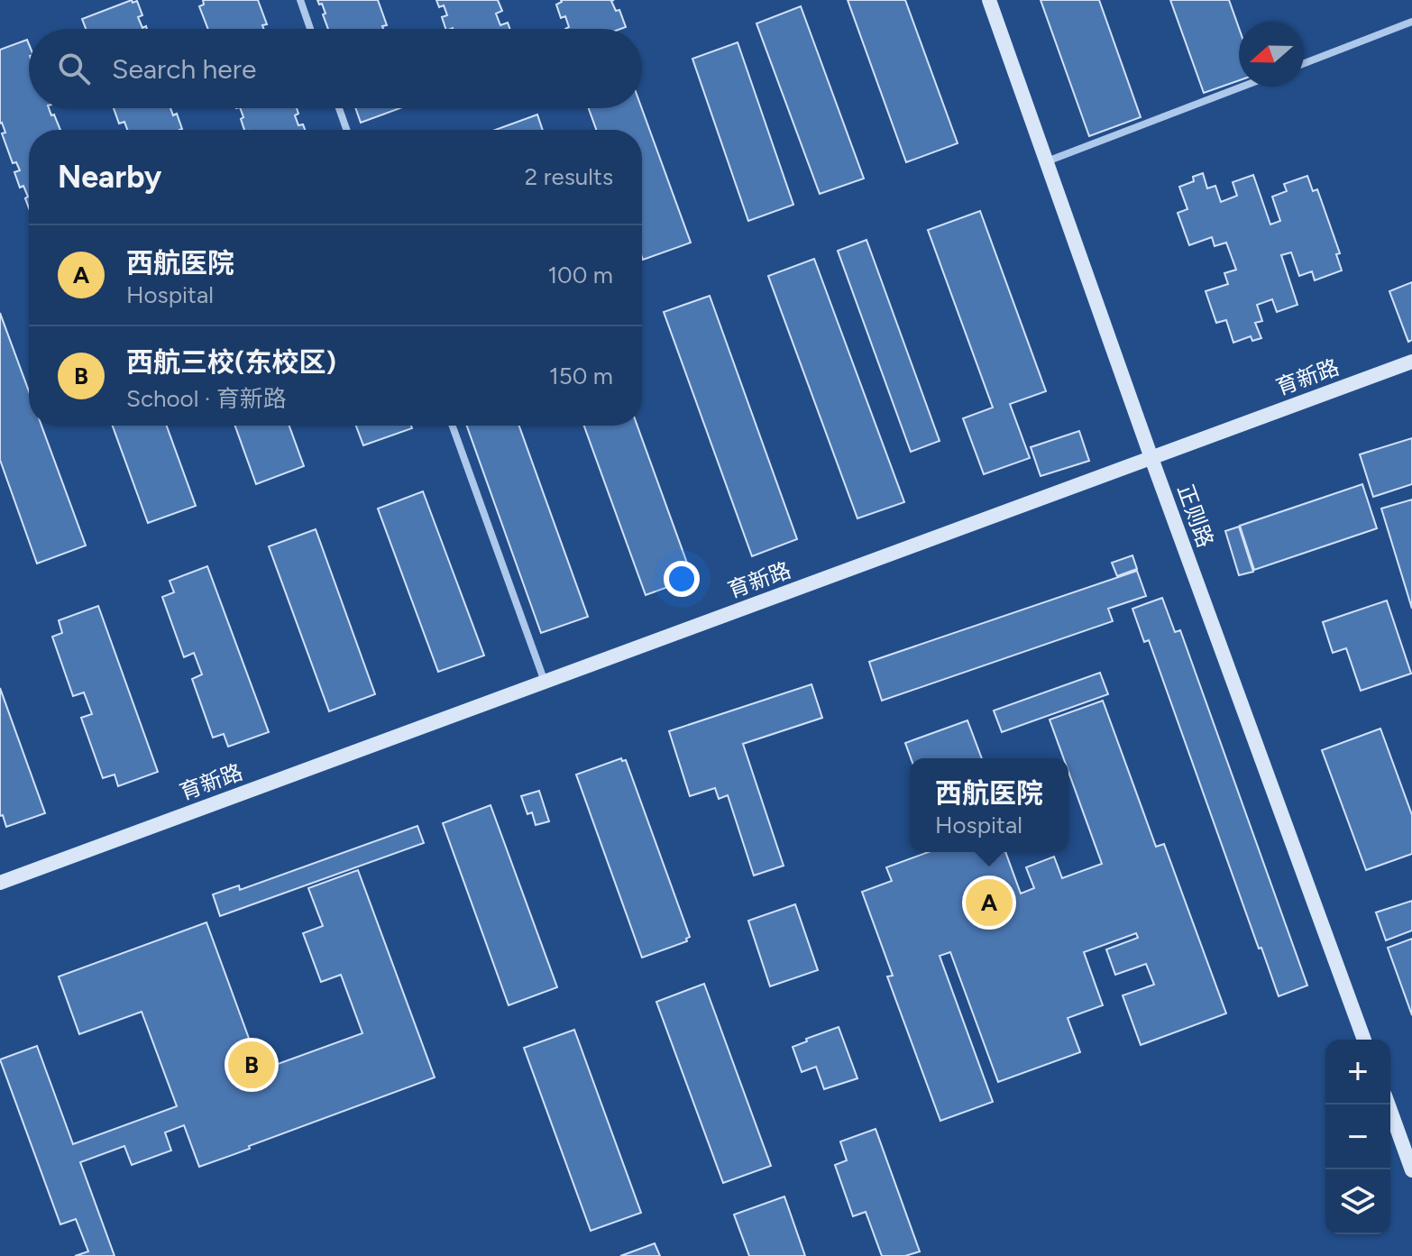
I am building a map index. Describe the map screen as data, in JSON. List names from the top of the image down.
{
  "streets": {
    "street": ["育新路", "正则路"]
  },
  "crossings": [
    ["育新路", "正则路"]
  ],
  "north": "left",
  "page": {
    "search": "Search here",
    "heading": ["Nearby", "2 results"],
    "list": [
      {
        "mark": "A",
        "name": "西航医院",
        "note": "Hospital",
        "value": "100 m"
      },
      {
        "mark": "B",
        "name": "西航三校(东校区)",
        "note": "School · 育新路",
        "value": "150 m"
      }
    ],
    "popup": ["西航医院", "Hospital"],
    "pins": ["A", "B"],
    "map_buttons": ["+", "−"]
  }
}
